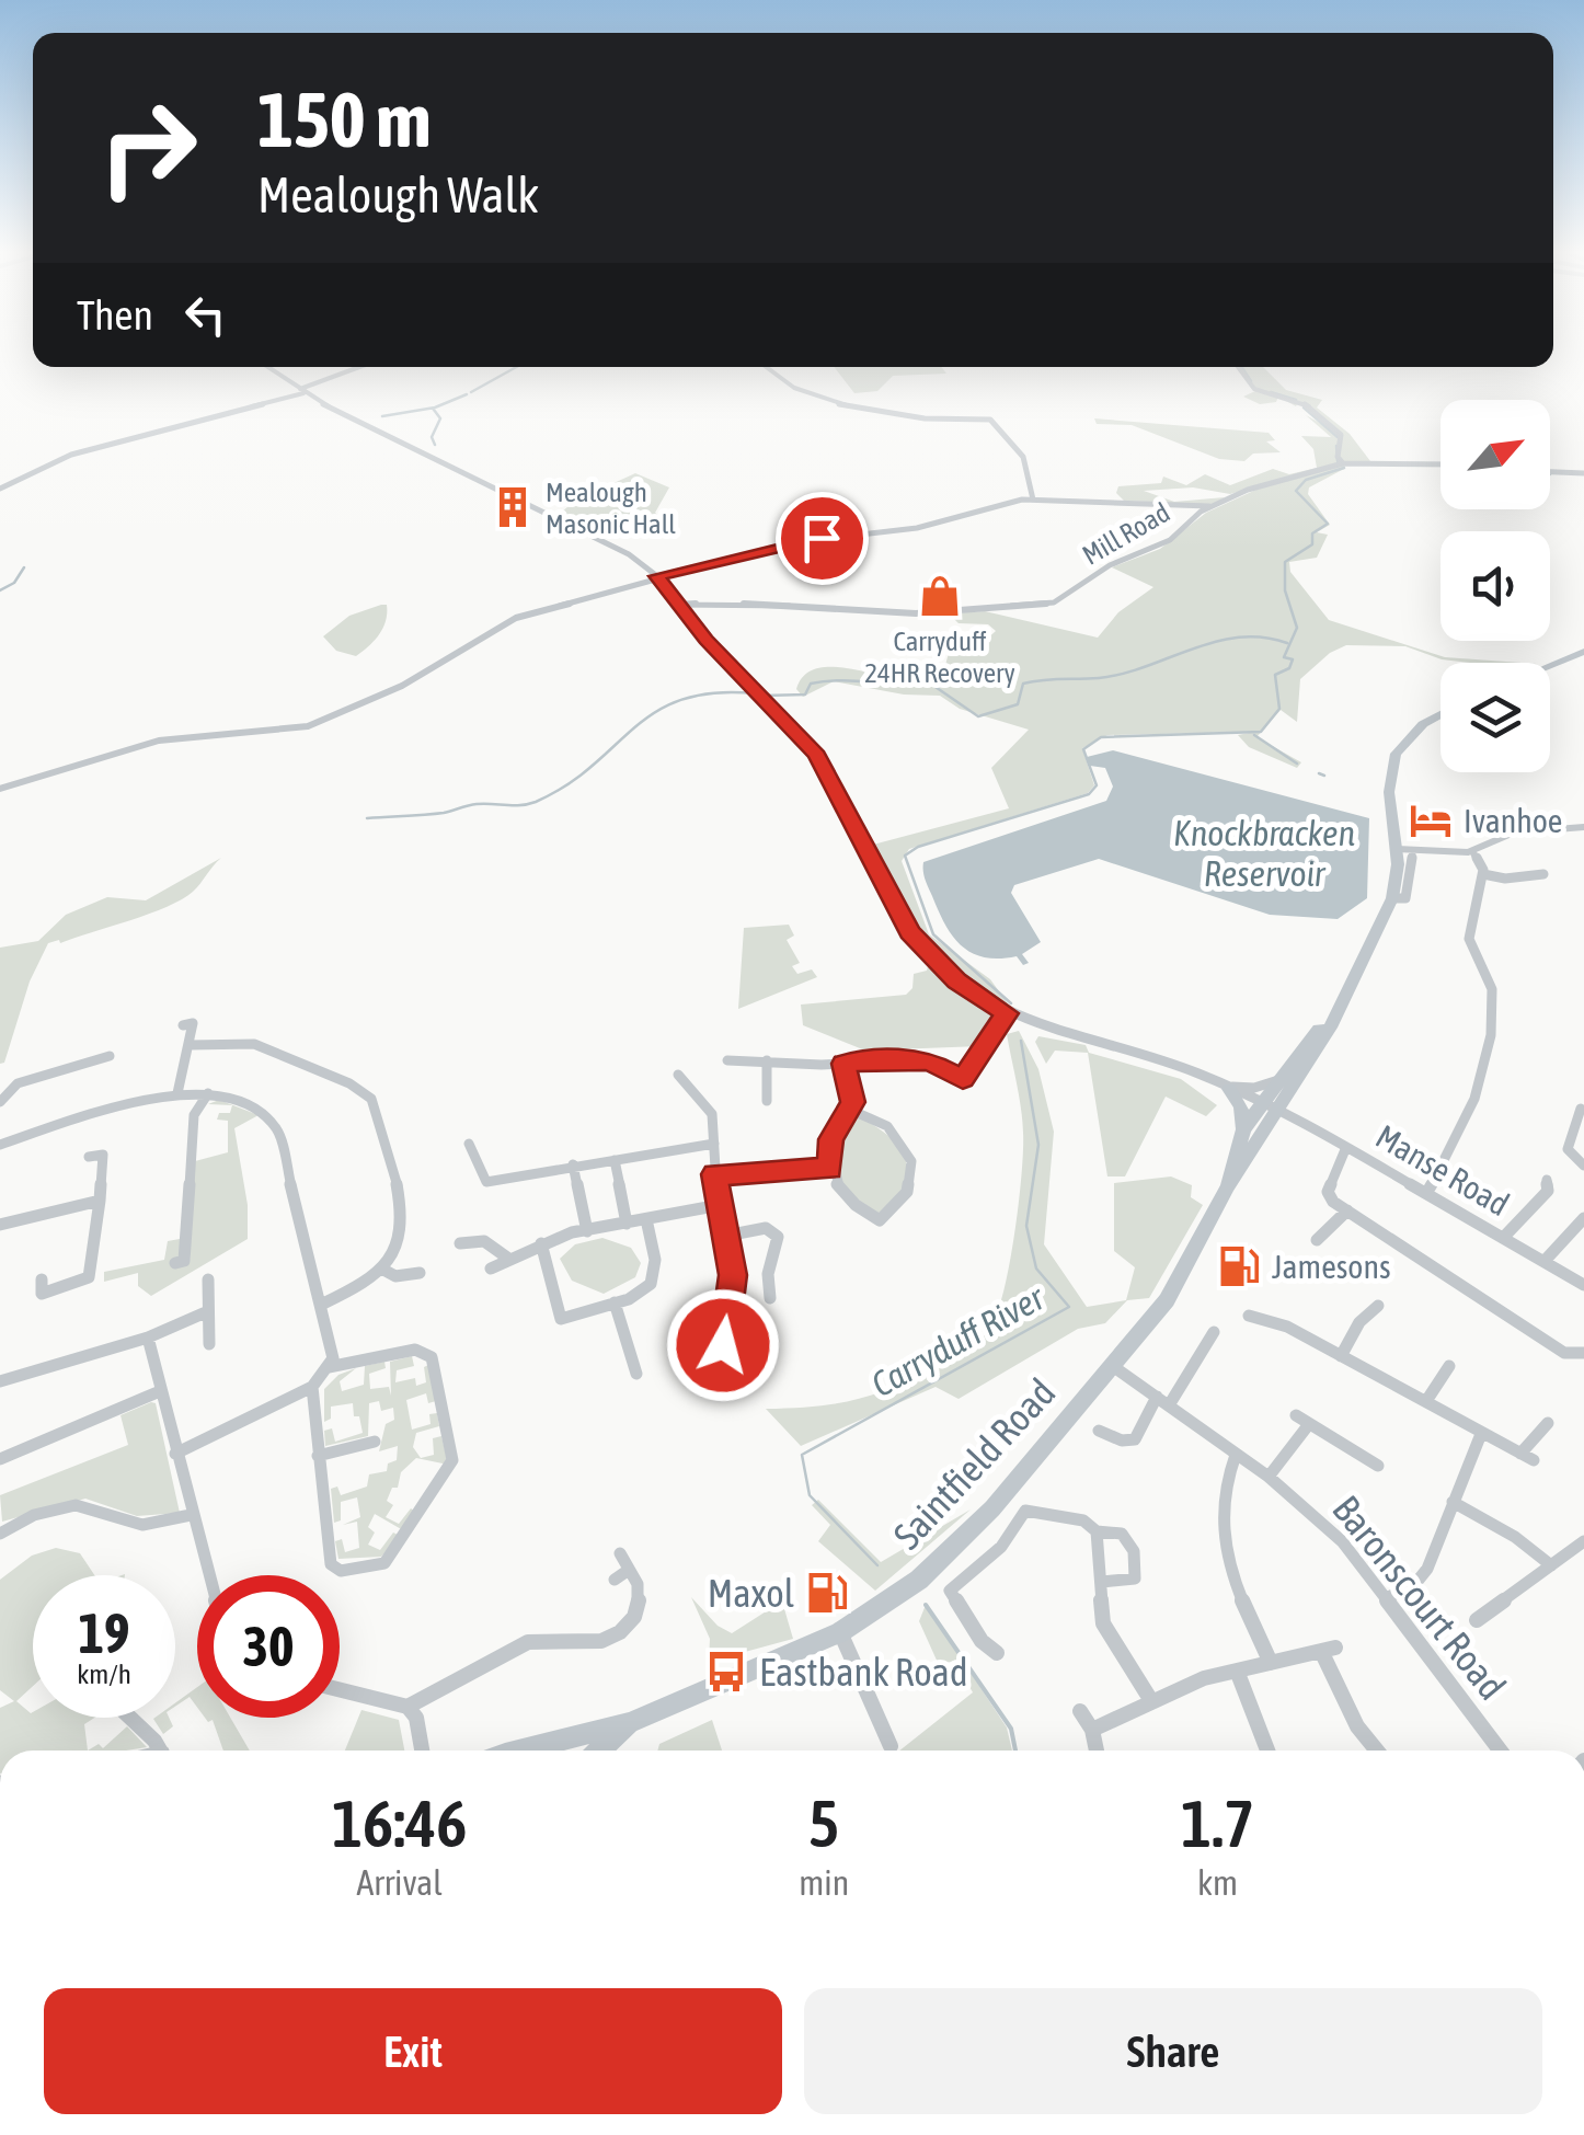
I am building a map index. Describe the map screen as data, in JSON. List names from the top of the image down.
{
  "streets": {
    "highway": ["Saintfield Road"],
    "street": ["Mill Road", "Manse Road", "Baronscourt Road"]
  },
  "crossings": [
    ["Manse Road", "Saintfield Road"],
    ["Saintfield Road", "Baronscourt Road"]
  ],
  "water": ["Knockbracken Reservoir", "Carryduff River"],
  "places": {
    "building": ["Mealough Masonic Hall"],
    "shop": ["Carryduff 24HR Recovery"],
    "hotel": ["Ivanhoe"],
    "fuel station": ["Jamesons", "Maxol"],
    "bus stop": ["Eastbank Road"]
  },
  "north": "top right",
  "page": {
    "turn": ["150 m", "Mealough Walk"],
    "then": "Then",
    "speed": "19 km/h",
    "limit": "30",
    "eta": [
      "16:46",
      "Arrival",
      "5",
      "min",
      "1.7",
      "km"
    ],
    "buttons": ["Exit", "Share"]
  }
}
